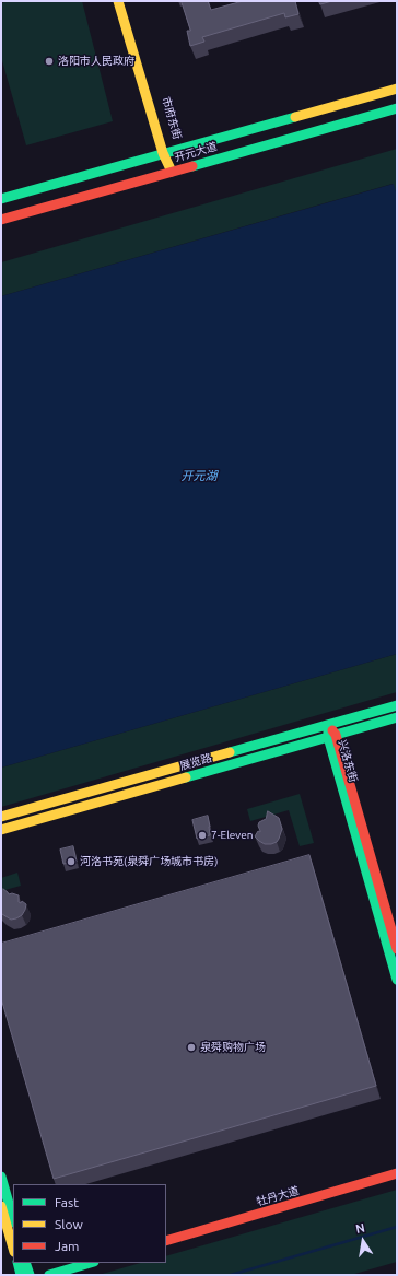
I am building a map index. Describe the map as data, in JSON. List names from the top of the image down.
{
  "streets": {
    "street": [
      "市府东街",
      "开元大道",
      "兴洛东街",
      "展览路",
      "牡丹大道"
    ]
  },
  "crossings": [
    ["市府东街", "开元大道"],
    ["兴洛东街", "展览路"]
  ],
  "water": ["开元湖"],
  "places": [
    "洛阳市人民政府",
    "7-Eleven",
    "河洛书苑(泉舜广场城市书房)",
    "泉舜购物广场"
  ],
  "legend": ["Fast", "Slow", "Jam"],
  "north": "top"
}
